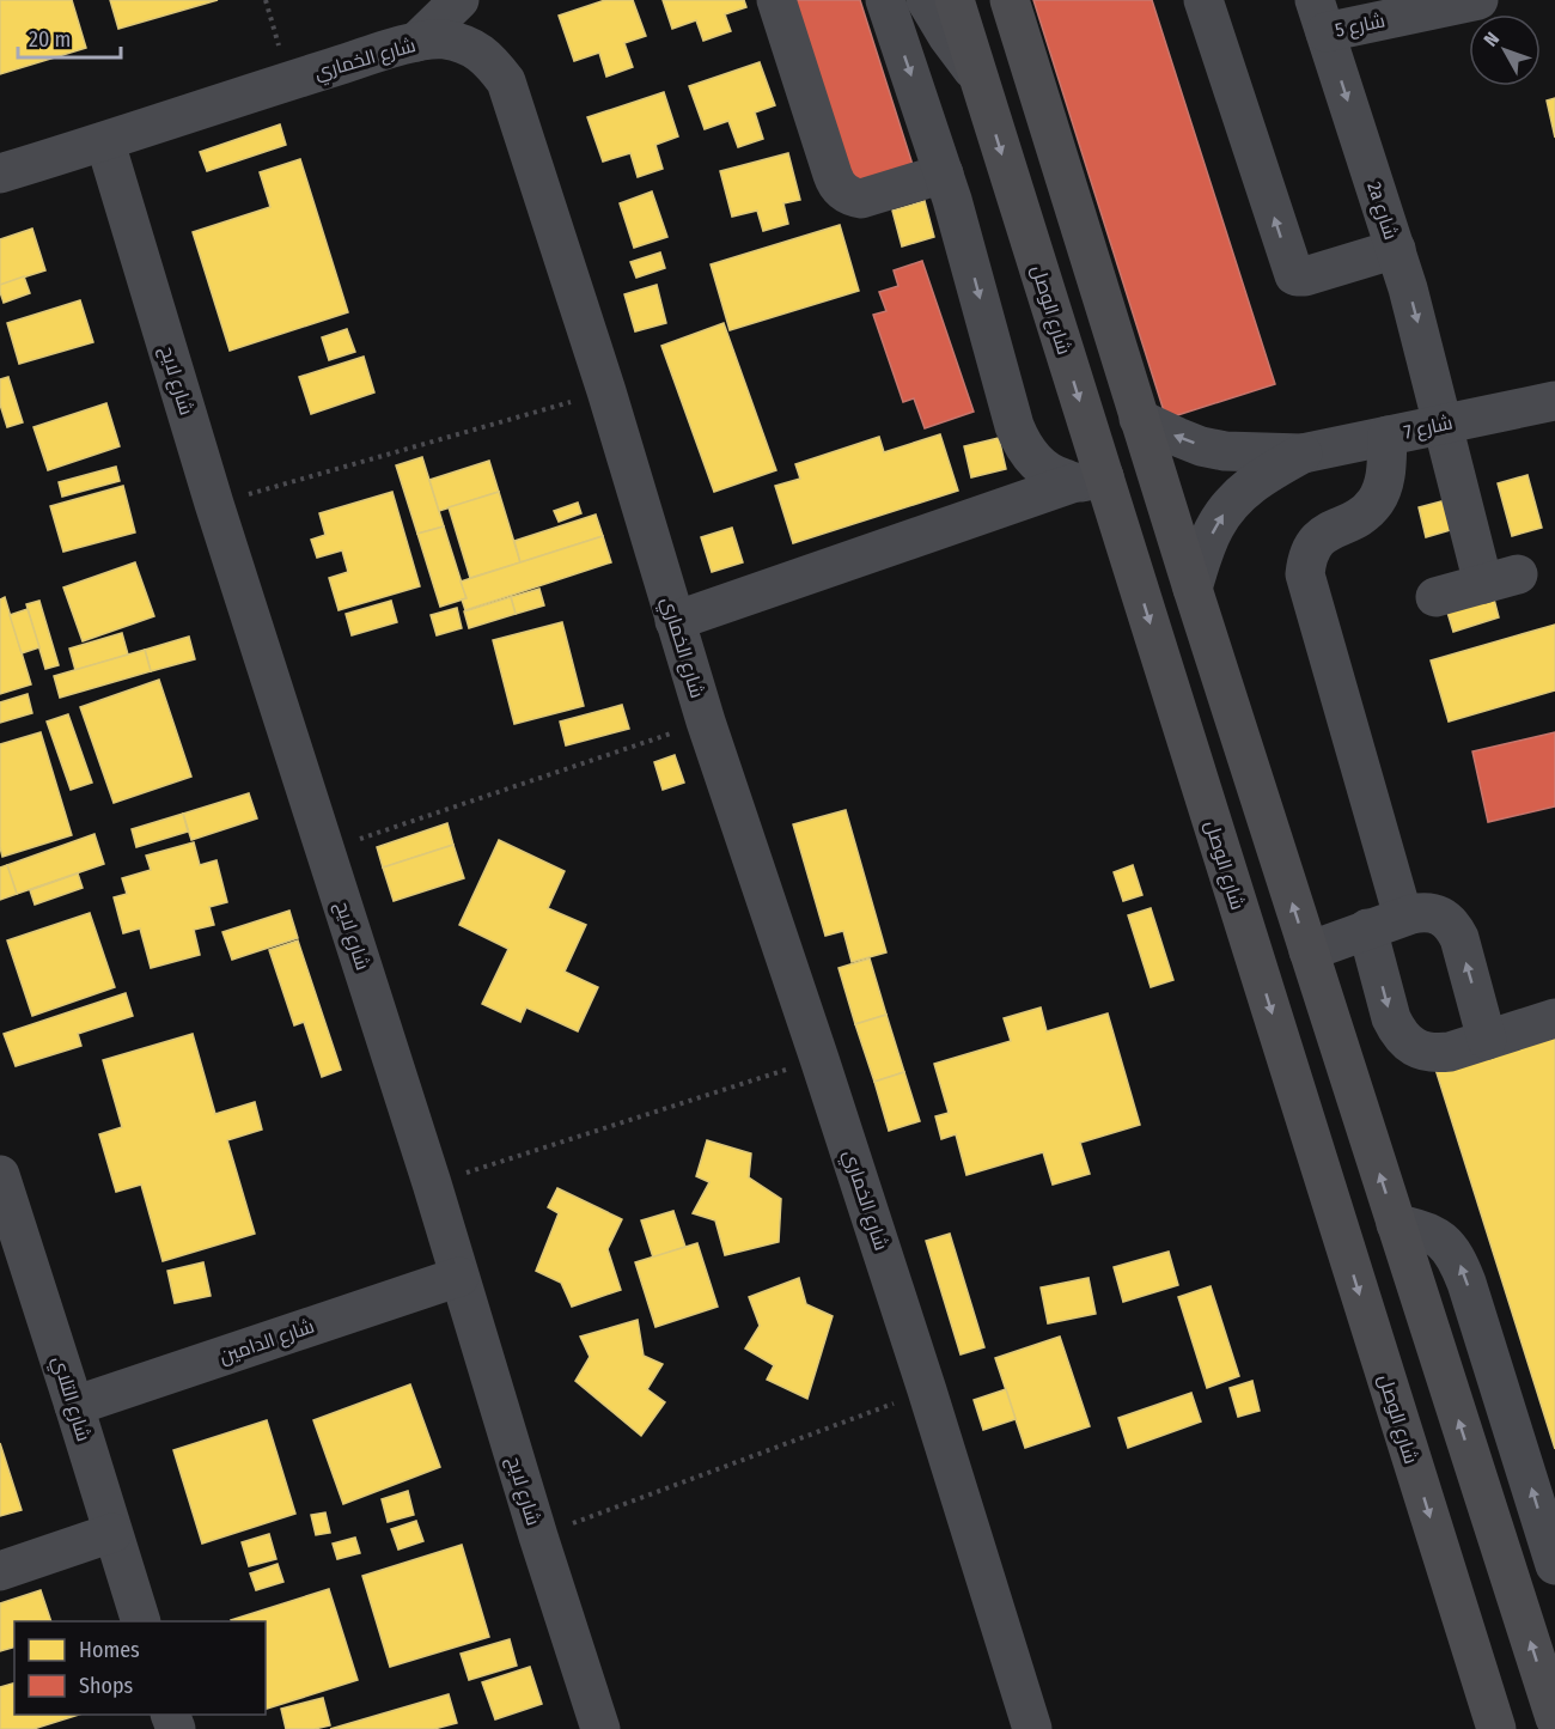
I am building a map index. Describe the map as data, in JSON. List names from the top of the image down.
{
  "streets": {
    "main road": ["شارع الوصل"],
    "street": [
      "شارع 5",
      "شارع الخماري",
      "2a شارع",
      "شارع لايح",
      "شارع 7",
      "شارع الدامين",
      "شارع التلاي"
    ]
  },
  "crossings": [
    ["شارع 5", "2a شارع"],
    ["شارع الخماري", "شارع لايح"],
    ["2a شارع", "شارع 7"],
    ["شارع لايح", "شارع الدامين"],
    ["شارع الدامين", "شارع التلاي"]
  ],
  "one_way": ["2a شارع"],
  "legend": ["Homes", "Shops"],
  "scale_bar": "20 m",
  "north": "top left"
}
